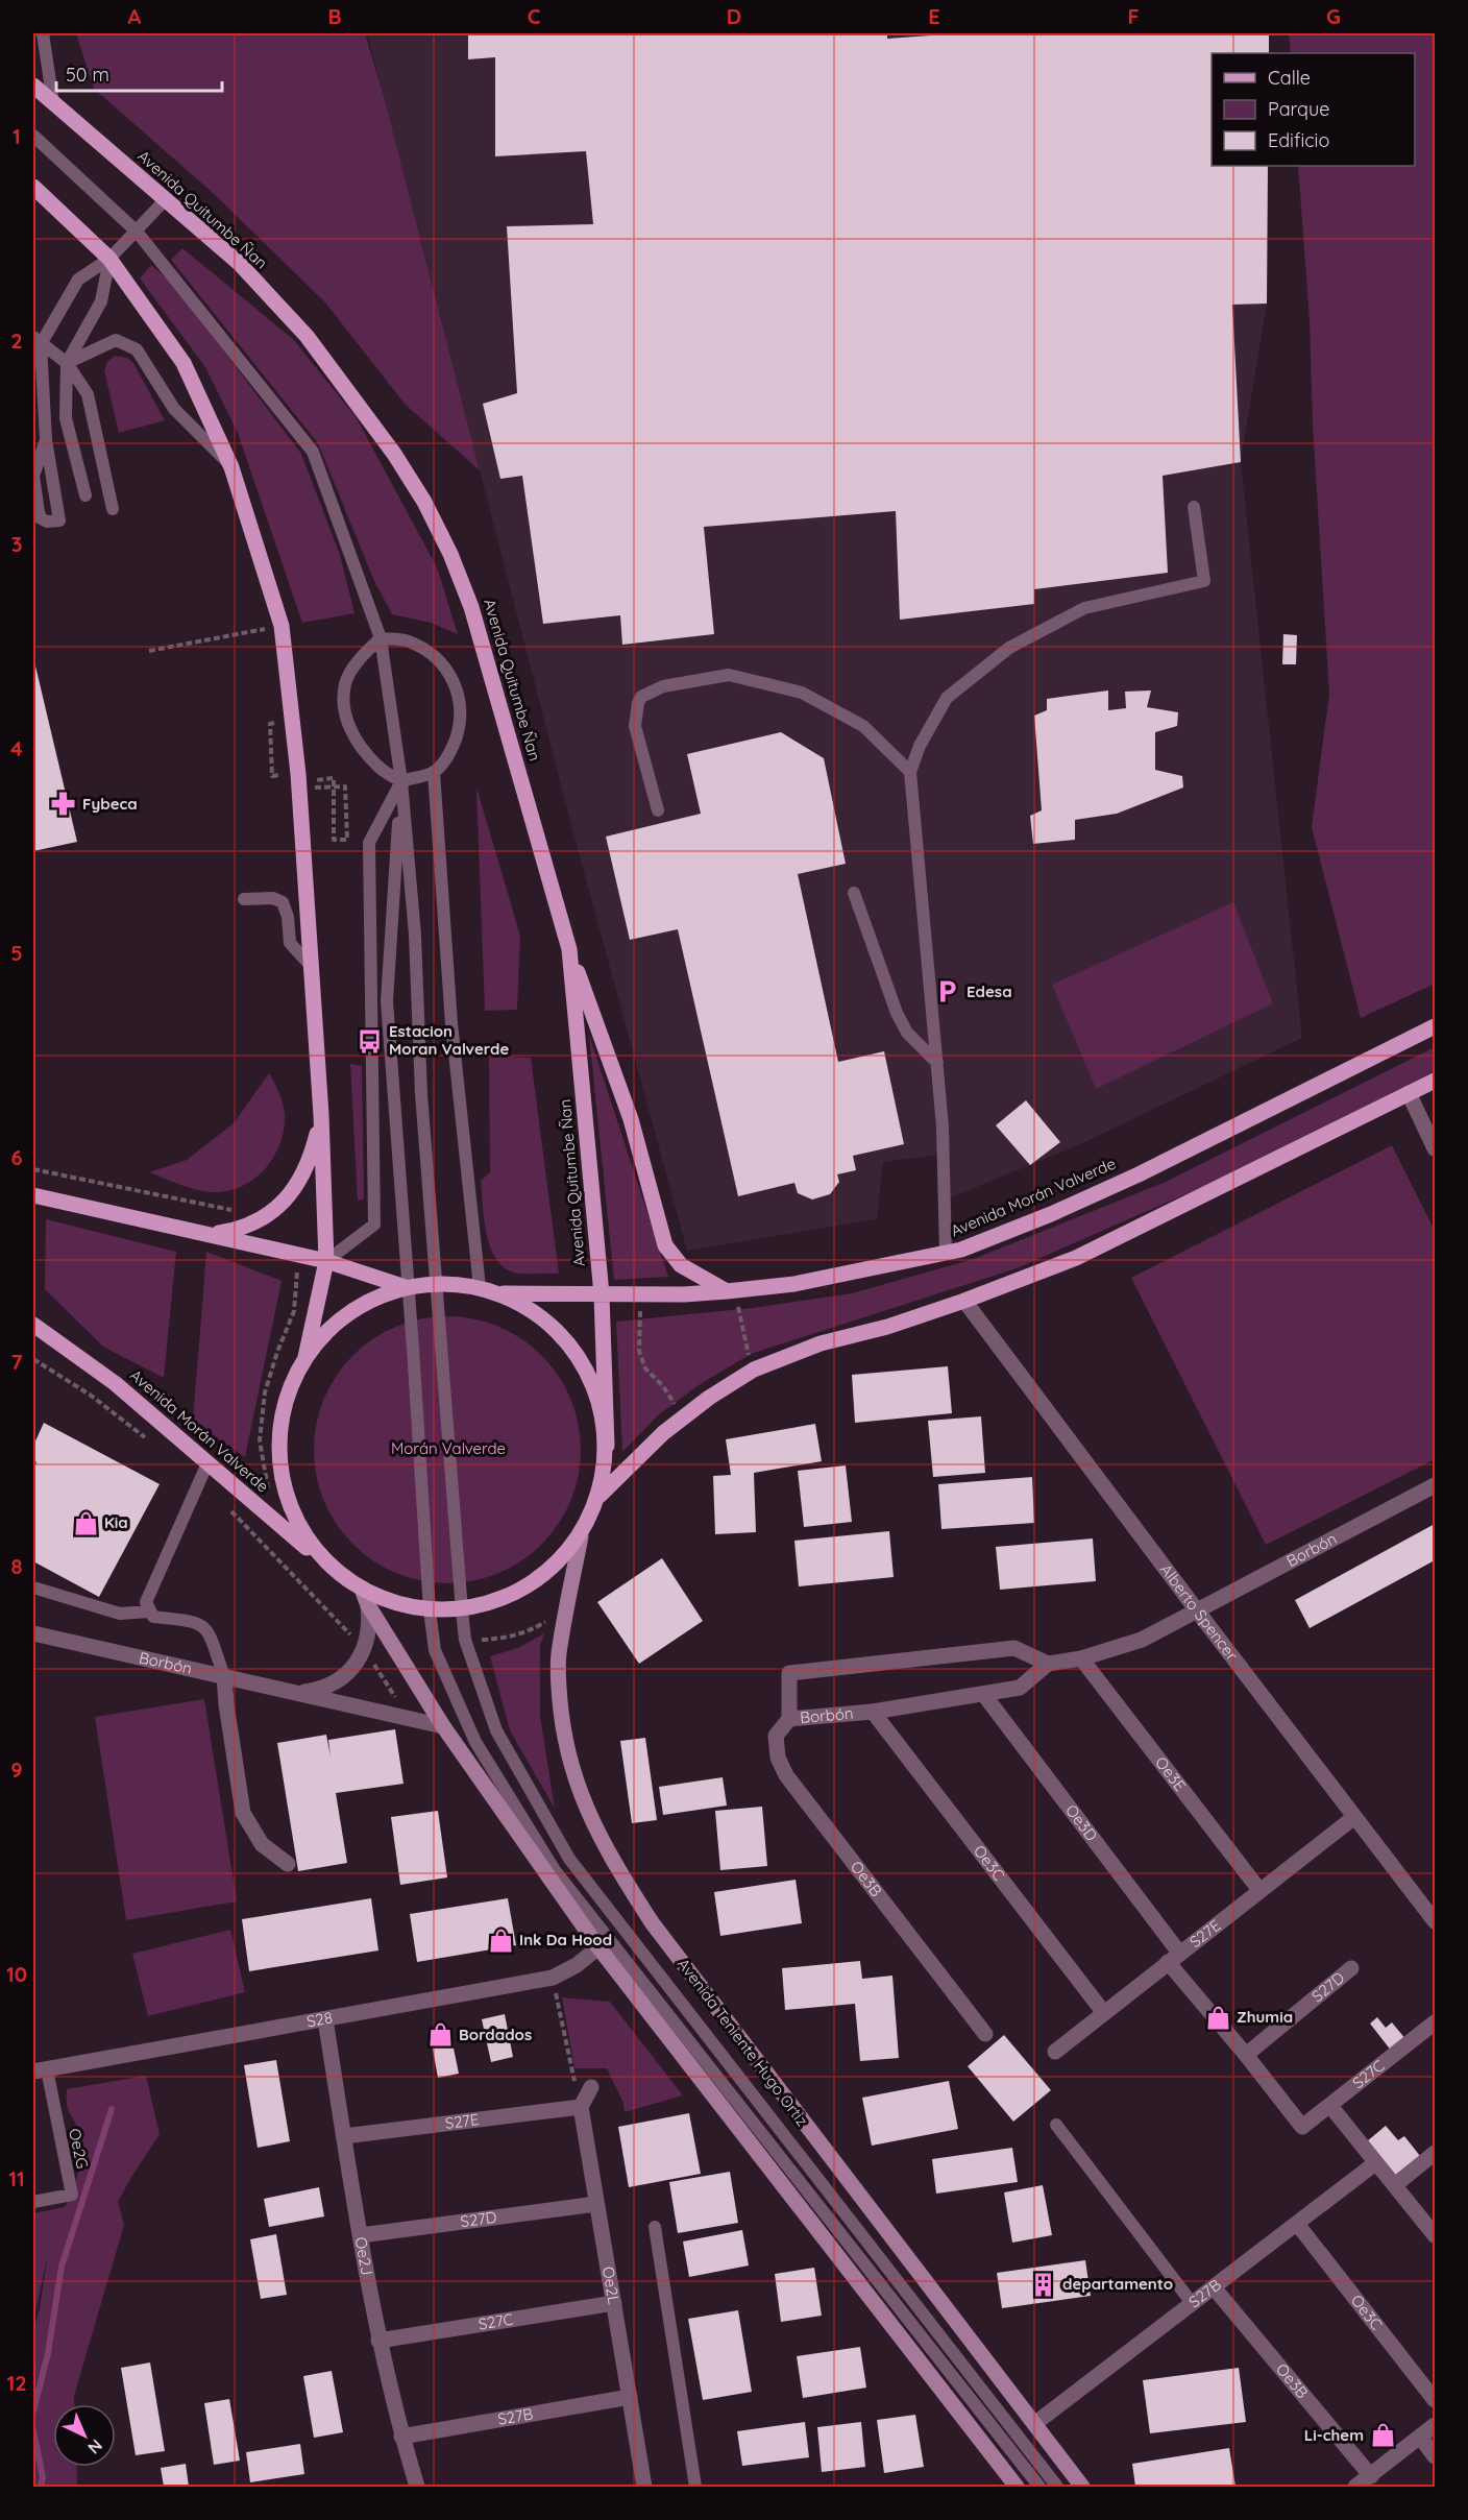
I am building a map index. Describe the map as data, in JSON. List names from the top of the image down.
{
  "streets": {
    "main road": ["Avenida Quitumbe Ñan", "Avenida Morán Valverde", "Avenida Teniente Hugo Ortiz"],
    "street": [
      "Borbón",
      "Alberto Spencer",
      "Oe3E",
      "Oe3D",
      "Oe3C",
      "Oe3B",
      "S27E",
      "S27D",
      "S28",
      "S27C",
      "Oe2J",
      "Oe2L",
      "S27B"
    ],
    "lane": ["Oe2G"]
  },
  "crossings": [
    ["Avenida Quitumbe Ñan", "Avenida Morán Valverde"],
    ["Borbón", "Alberto Spencer"],
    ["Borbón", "Oe3E"],
    ["Borbón", "Oe3D"],
    ["Borbón", "Oe3C"],
    ["Borbón", "Oe3B"],
    ["Alberto Spencer", "S27E"],
    ["Oe3E", "S27E"],
    ["Oe3D", "S27E"],
    ["Oe3D", "S27D"],
    ["Oe3D", "S27C"],
    ["Oe3C", "S27E"],
    ["Oe3C", "S27B"],
    ["Oe3B", "S27B"],
    ["S27E", "Oe2J"],
    ["S27E", "Oe2L"],
    ["S27D", "Oe2J"],
    ["S27D", "Oe2L"],
    ["S28", "Oe2G"],
    ["S28", "Oe2J"],
    ["Avenida Teniente Hugo Ortiz", "S27B"],
    ["S27C", "Oe2J"],
    ["S27C", "Oe2L"],
    ["Oe2J", "S27B"],
    ["Oe2L", "S27B"]
  ],
  "parks": ["Morán Valverde"],
  "places": {
    "pharmacy": ["Fybeca"],
    "parking": ["Edesa"],
    "bus stop": ["Estacion Moran Valverde"],
    "shop": [
      "Kia",
      "Ink Da Hood",
      "Zhumia",
      "Bordados",
      "Li-chem"
    ],
    "building": ["departamento"]
  },
  "legend": ["Calle", "Parque", "Edificio"],
  "scale_bar": "50 m",
  "north": "bottom right",
  "grid": {
    "columns": [
      "A",
      "B",
      "C",
      "D",
      "E",
      "F",
      "G"
    ],
    "rows": [
      "1",
      "2",
      "3",
      "4",
      "5",
      "6",
      "7",
      "8",
      "9",
      "10",
      "11",
      "12"
    ]
  }
}
